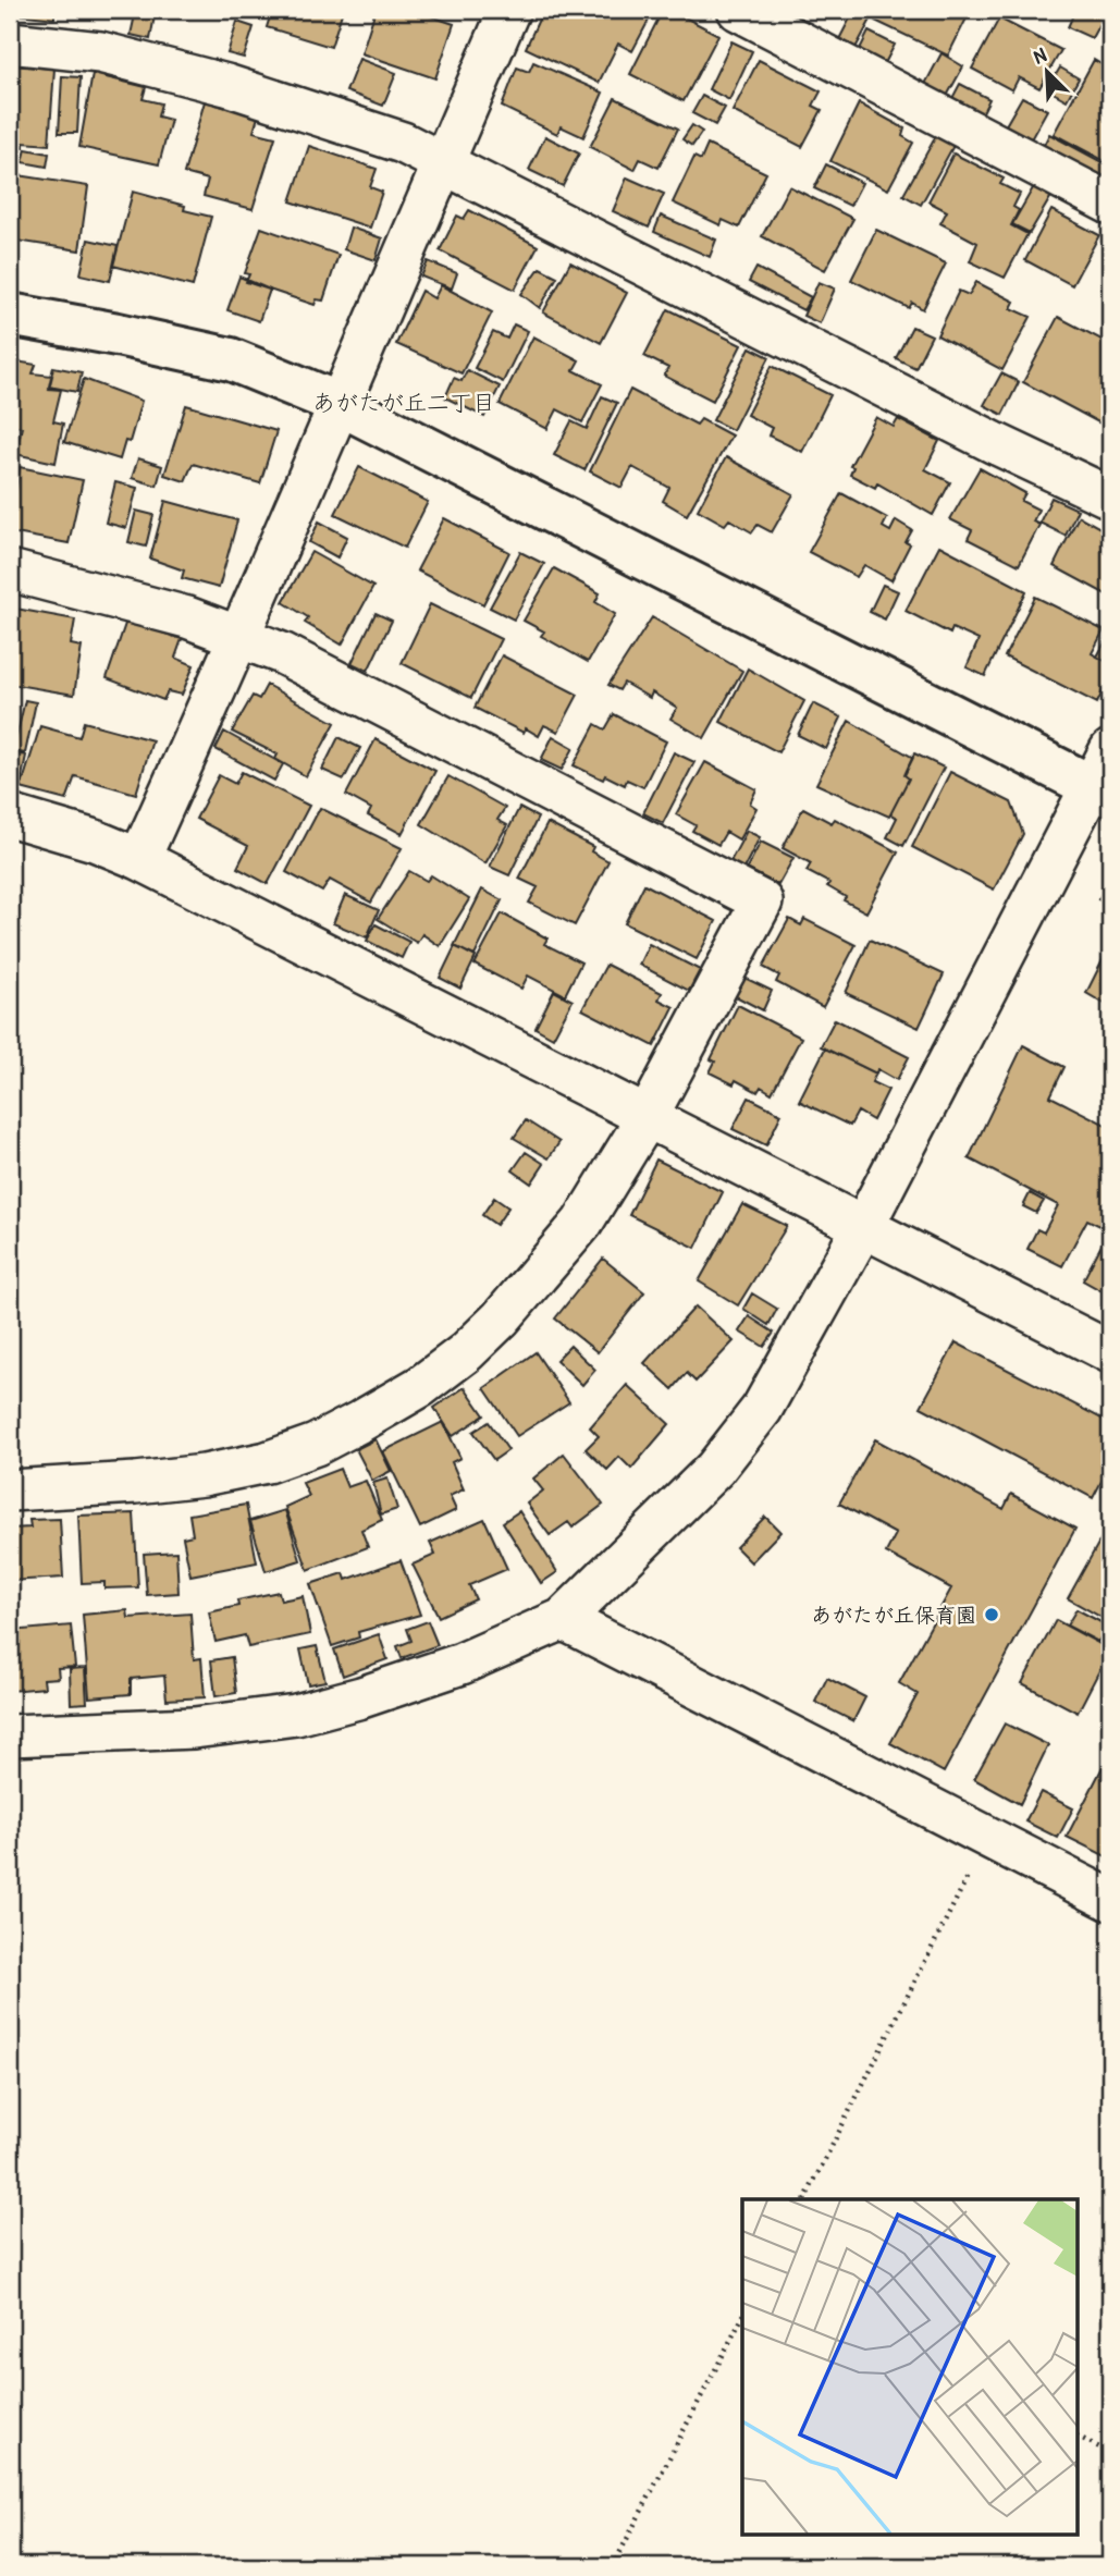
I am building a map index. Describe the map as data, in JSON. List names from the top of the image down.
{
  "districts": ["あがたが丘二丁目"],
  "places": ["あがたが丘保育園"],
  "north": "top left"
}
